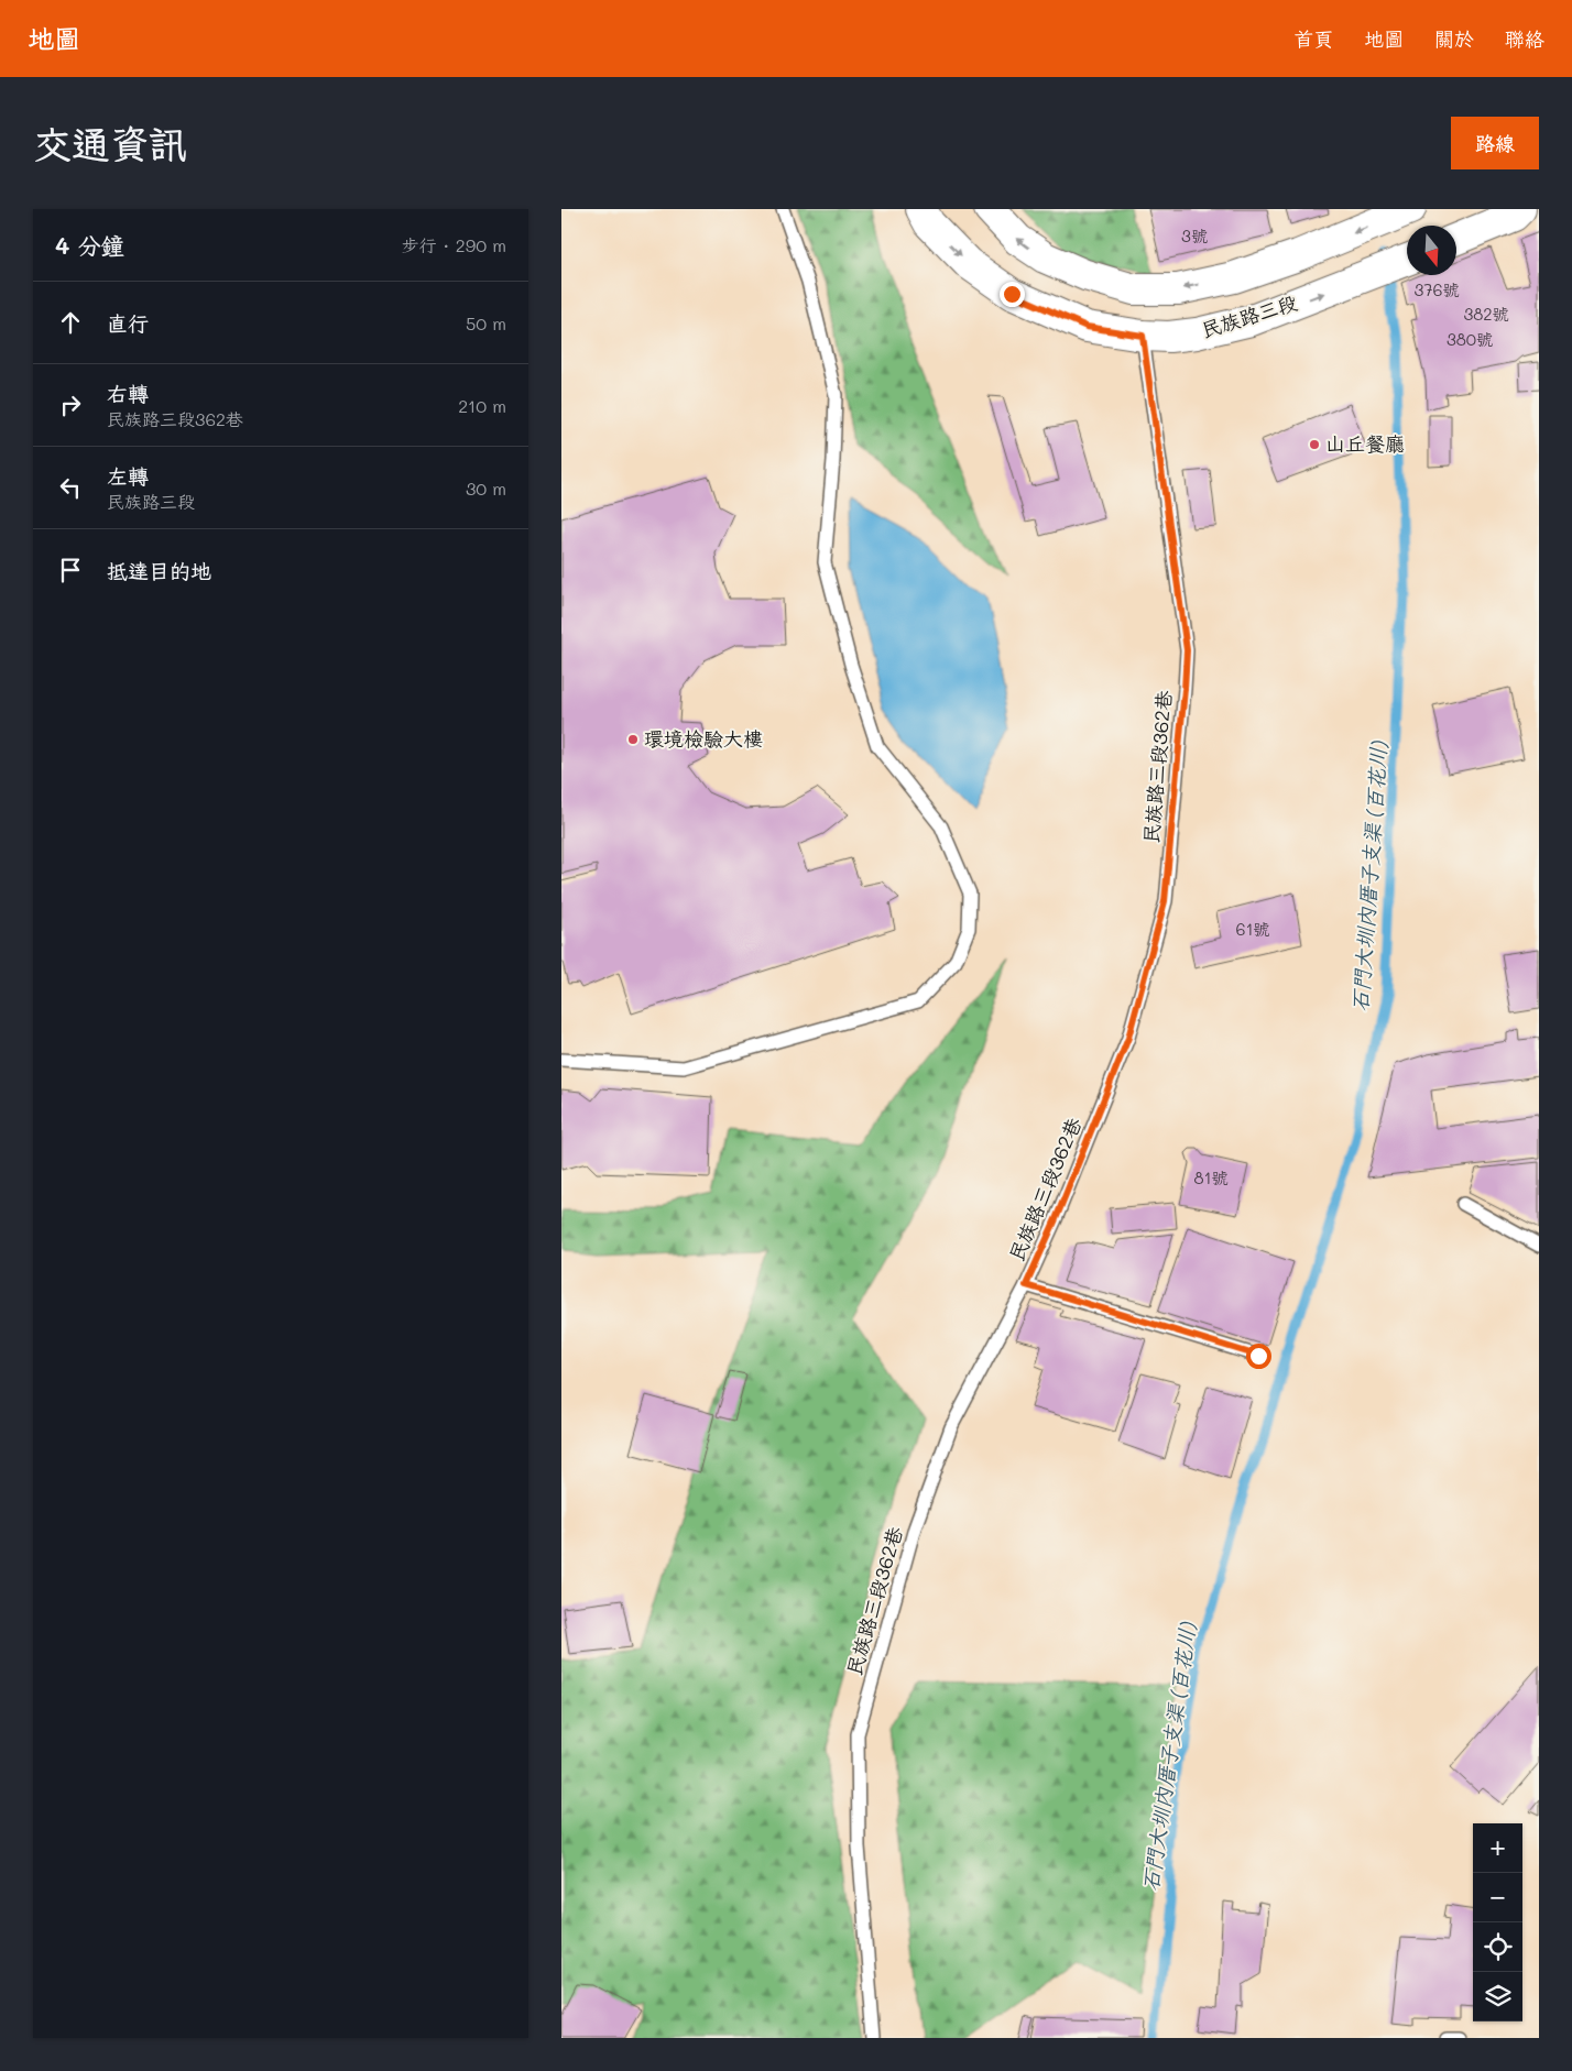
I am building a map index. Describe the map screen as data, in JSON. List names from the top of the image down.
{
  "streets": {
    "main road": ["民族路三段"],
    "lane": ["民族路三段362巷"]
  },
  "crossings": [
    ["民族路三段", "民族路三段362巷"]
  ],
  "water": ["石門大圳內厝子支渠 (百花川)"],
  "places": ["山丘餐廳", "環境檢驗大樓"],
  "house_numbers": [
    "3號",
    "376號",
    "382號",
    "380號",
    "61號",
    "81號"
  ],
  "north": "bottom",
  "page": {
    "header": "地圖",
    "nav": [
      "首頁",
      "地圖",
      "關於",
      "聯絡"
    ],
    "buttons": "路線",
    "title": "交通資訊",
    "heading": ["4 分鐘", "步行 · 290 m"],
    "list": [
      ["直行", "50 m"],
      ["右轉", "民族路三段362巷", "210 m"],
      ["左轉", "民族路三段", "30 m"],
      "抵達目的地"
    ],
    "map_buttons": ["+", "−"]
  }
}
